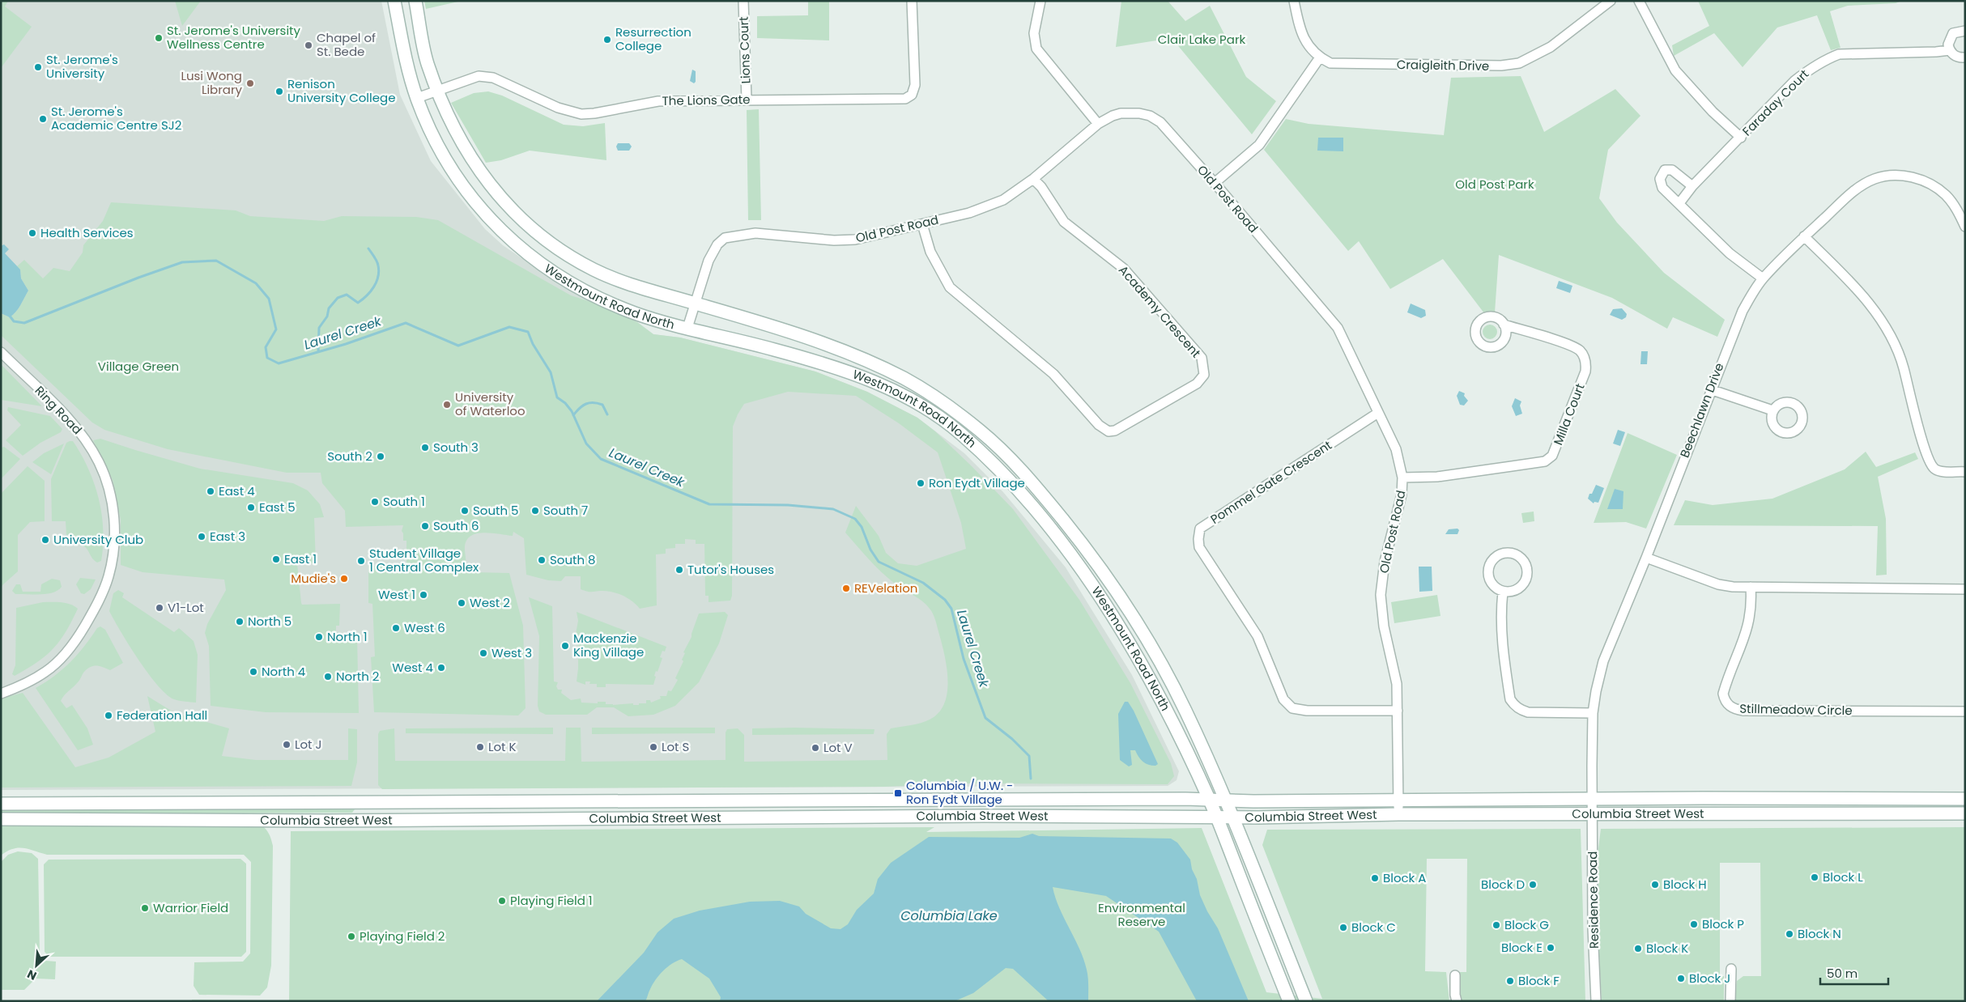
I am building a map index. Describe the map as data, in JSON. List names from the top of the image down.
{
  "streets": {
    "main road": ["Westmount Road North", "Columbia Street West"],
    "street": [
      "Lions Court",
      "Craigleith Drive",
      "The Lions Gate",
      "Faraday Court",
      "Old Post Road",
      "Academy Crescent",
      "Ring Road",
      "Beechlawn Drive",
      "Milla Court",
      "Pommel Gate Crescent",
      "Stillmeadow Circle",
      "Residence Road"
    ]
  },
  "crossings": [
    ["Lions Court", "The Lions Gate"],
    ["The Lions Gate", "Westmount Road North"],
    ["Old Post Road", "Westmount Road North"],
    ["Old Post Road", "Academy Crescent"],
    ["Old Post Road", "Milla Court"],
    ["Old Post Road", "Pommel Gate Crescent"],
    ["Old Post Road", "Columbia Street West"],
    ["Westmount Road North", "Columbia Street West"],
    ["Beechlawn Drive", "Columbia Street West"],
    ["Beechlawn Drive", "Residence Road"],
    ["Columbia Street West", "Residence Road"]
  ],
  "water": ["Laurel Creek", "Columbia Lake"],
  "parks": [
    "Clair Lake Park",
    "Old Post Park",
    "Village Green",
    "Environmental Reserve"
  ],
  "places": {
    "other": [
      "St. Jerome's University Wellness Centre",
      "Resurrection College",
      "Chapel of St. Bede",
      "St. Jerome's University",
      "Lusi Wong Library",
      "Renison University College",
      "St. Jerome's Academic Centre SJ2",
      "Health Services",
      "University of Waterloo",
      "South 3",
      "South 2",
      "Ron Eydt Village",
      "East 4",
      "South 1",
      "East 5",
      "South 5",
      "South 7",
      "South 6",
      "East 3",
      "University Club",
      "East 1",
      "South 8",
      "Student Village 1 Central Complex",
      "Tutor's Houses",
      "Mudie's",
      "REVelation",
      "West 1",
      "West 2",
      "V1-Lot",
      "North 5",
      "West 6",
      "North 1",
      "Mackenzie King Village",
      "West 3",
      "West 4",
      "North 4",
      "North 2",
      "Federation Hall",
      "Lot J",
      "Lot K",
      "Lot S",
      "Lot V",
      "Block L",
      "Block A",
      "Block D",
      "Block H",
      "Playing Field 1",
      "Warrior Field",
      "Block P",
      "Block G",
      "Block C",
      "Block N",
      "Playing Field 2",
      "Block E",
      "Block K",
      "Block J",
      "Block F"
    ],
    "transit": ["Columbia / U.W. - Ron Eydt Village"]
  },
  "scale_bar": "50 m",
  "north": "bottom left"
}
